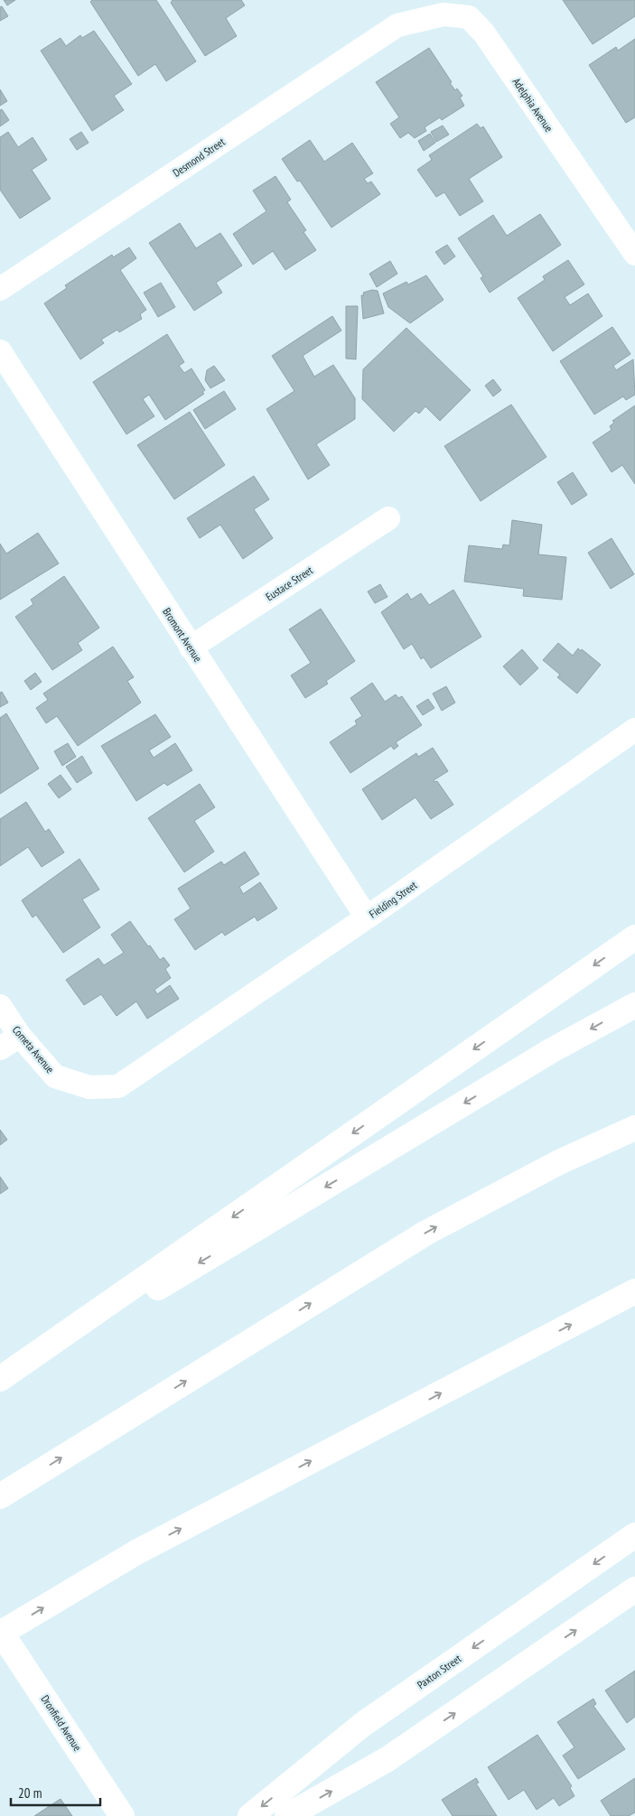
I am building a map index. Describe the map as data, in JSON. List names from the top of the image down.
{
  "streets": {
    "main road": ["Paxton Street", "Dronfield Avenue"],
    "street": [
      "Adelphia Avenue",
      "Desmond Street",
      "Eustace Street",
      "Bromont Avenue",
      "Fielding Street",
      "Cometa Avenue"
    ]
  },
  "crossings": [
    ["Adelphia Avenue", "Desmond Street"],
    ["Eustace Street", "Bromont Avenue"],
    ["Bromont Avenue", "Fielding Street"],
    ["Fielding Street", "Cometa Avenue"]
  ],
  "scale_bar": "20 m"
}
